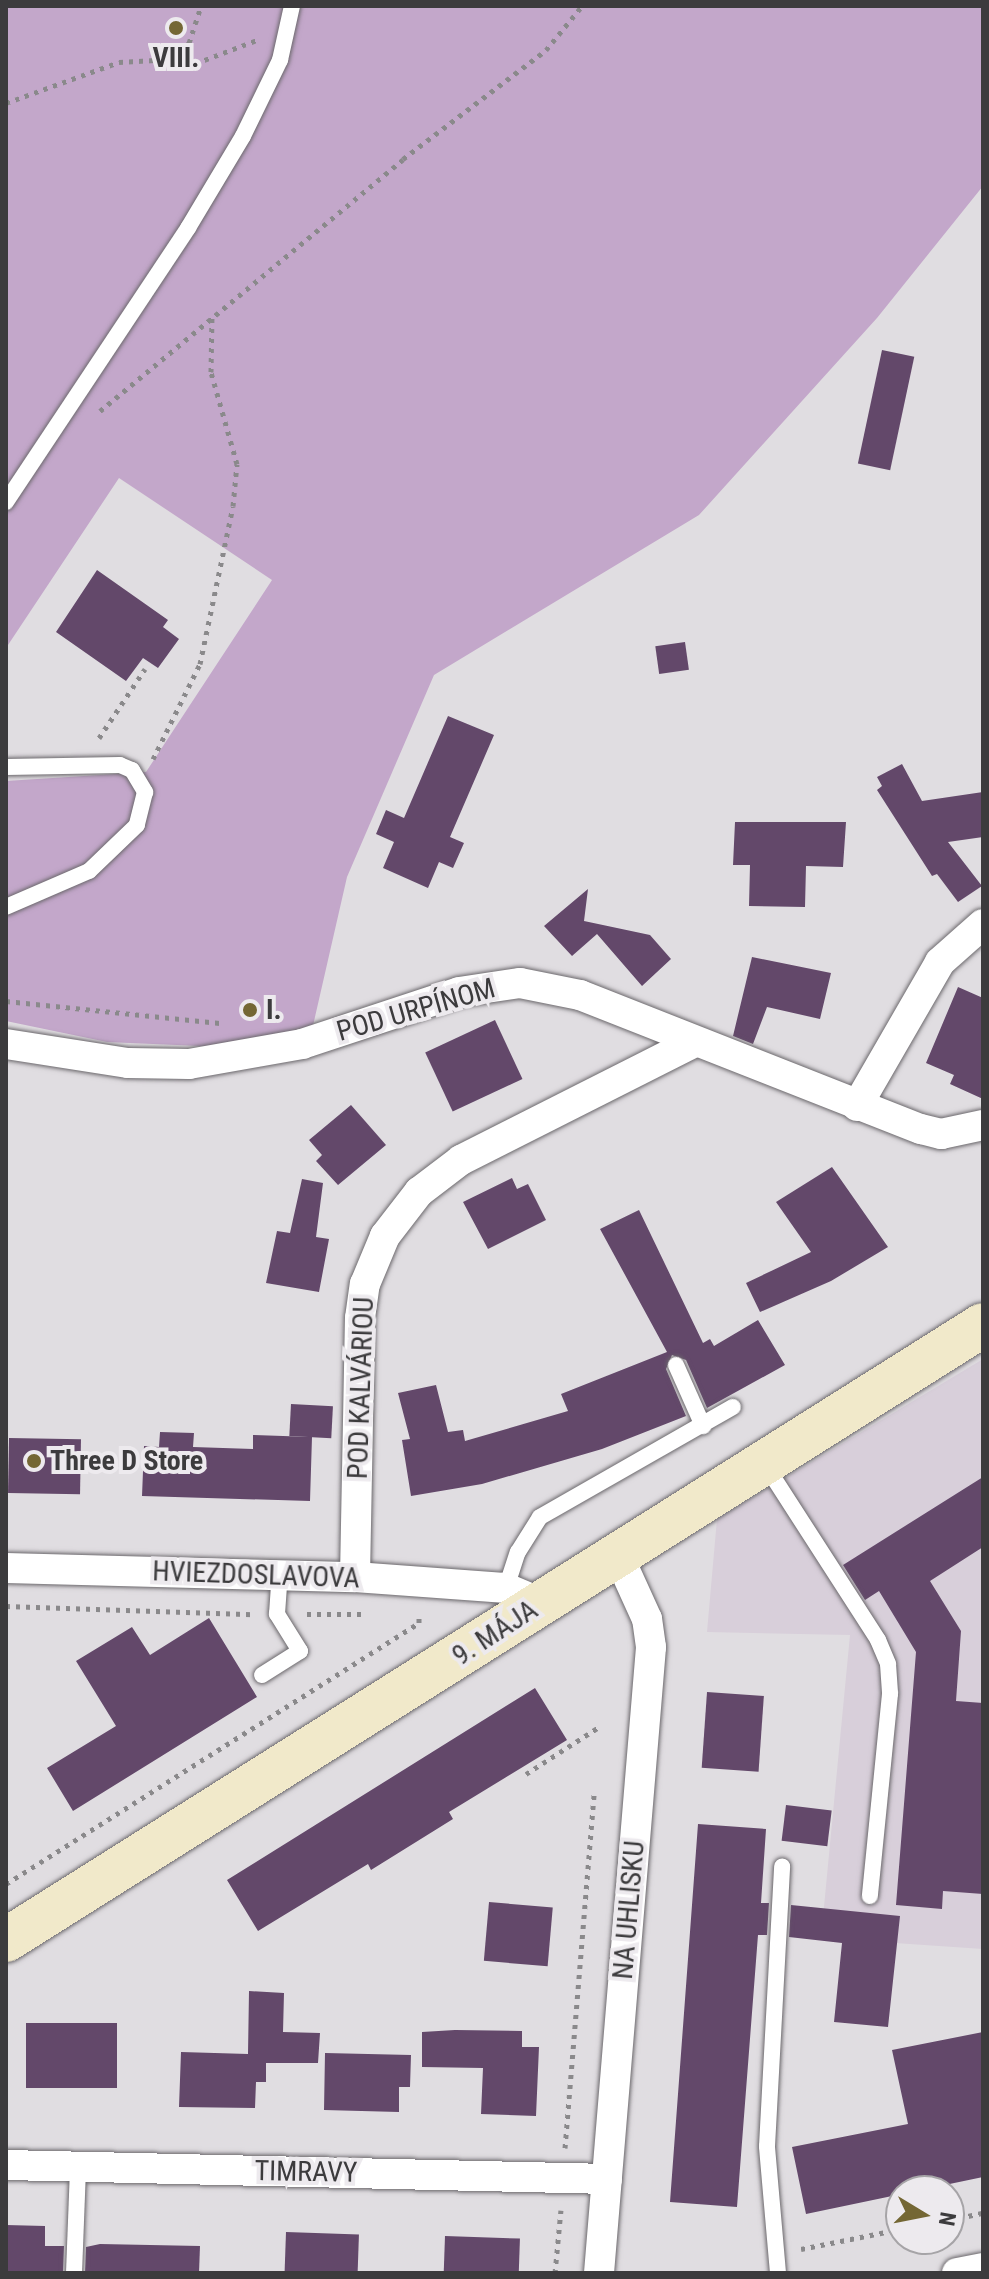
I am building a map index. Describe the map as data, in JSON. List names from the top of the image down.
{
  "streets": {
    "main road": ["9. MÁJA"],
    "street": [
      "POD URPÍNOM",
      "POD KALVÁRIOU",
      "HVIEZDOSLAVOVA",
      "NA UHLISKU",
      "TIMRAVY"
    ]
  },
  "crossings": [
    ["POD URPÍNOM", "POD KALVÁRIOU"],
    ["POD KALVÁRIOU", "HVIEZDOSLAVOVA"],
    ["HVIEZDOSLAVOVA", "9. MÁJA"],
    ["9. MÁJA", "NA UHLISKU"],
    ["NA UHLISKU", "TIMRAVY"]
  ],
  "places": ["VIII.", "I.", "Three D Store"],
  "north": "right"
}
